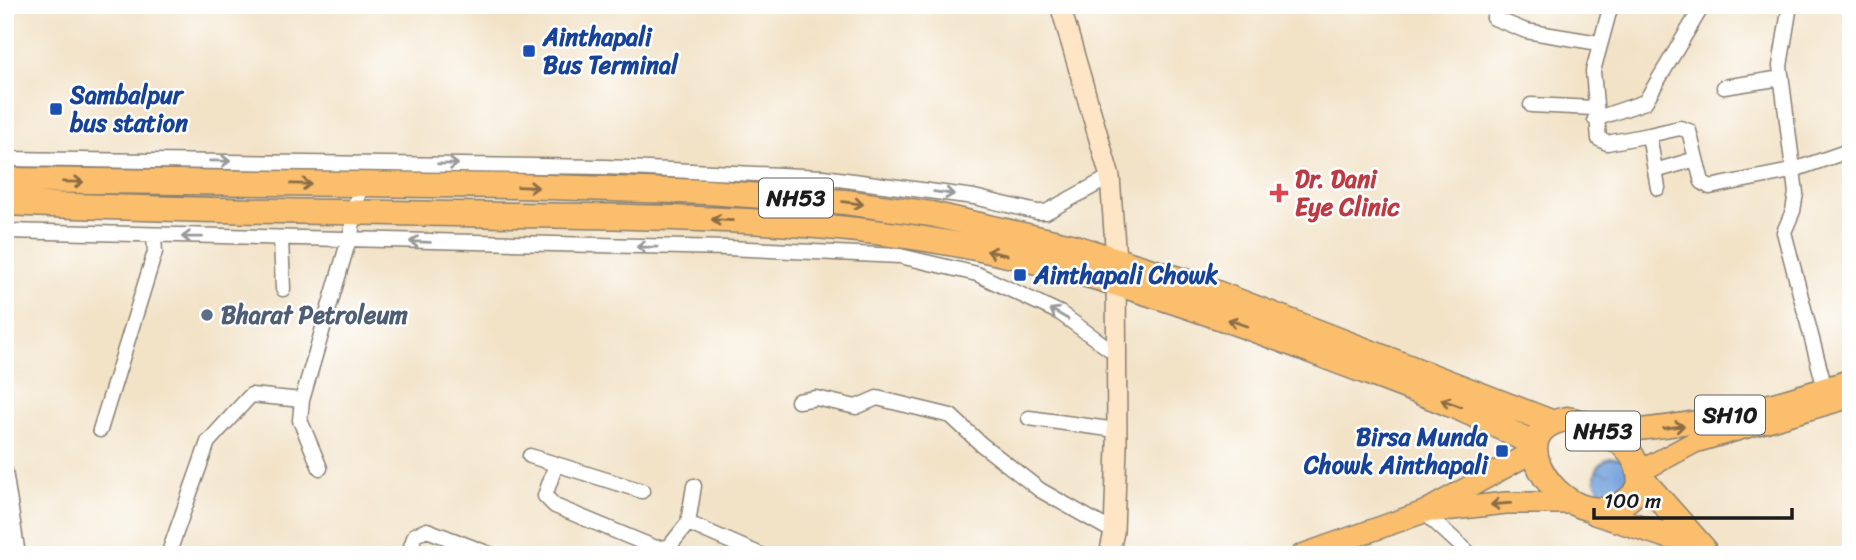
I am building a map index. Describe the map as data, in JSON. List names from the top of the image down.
{
  "streets": {
    "highway": ["NH53"],
    "main road": ["SH10"]
  },
  "crossings": [
    ["NH53", "SH10"]
  ],
  "places": {
    "transit": [
      "Ainthapali Bus Terminal",
      "Sambalpur bus station",
      "Ainthapali Chowk",
      "Birsa Munda Chowk Ainthapali"
    ],
    "health": ["Dr. Dani Eye Clinic"],
    "other": ["Bharat Petroleum"]
  },
  "scale_bar": "100 m"
}
